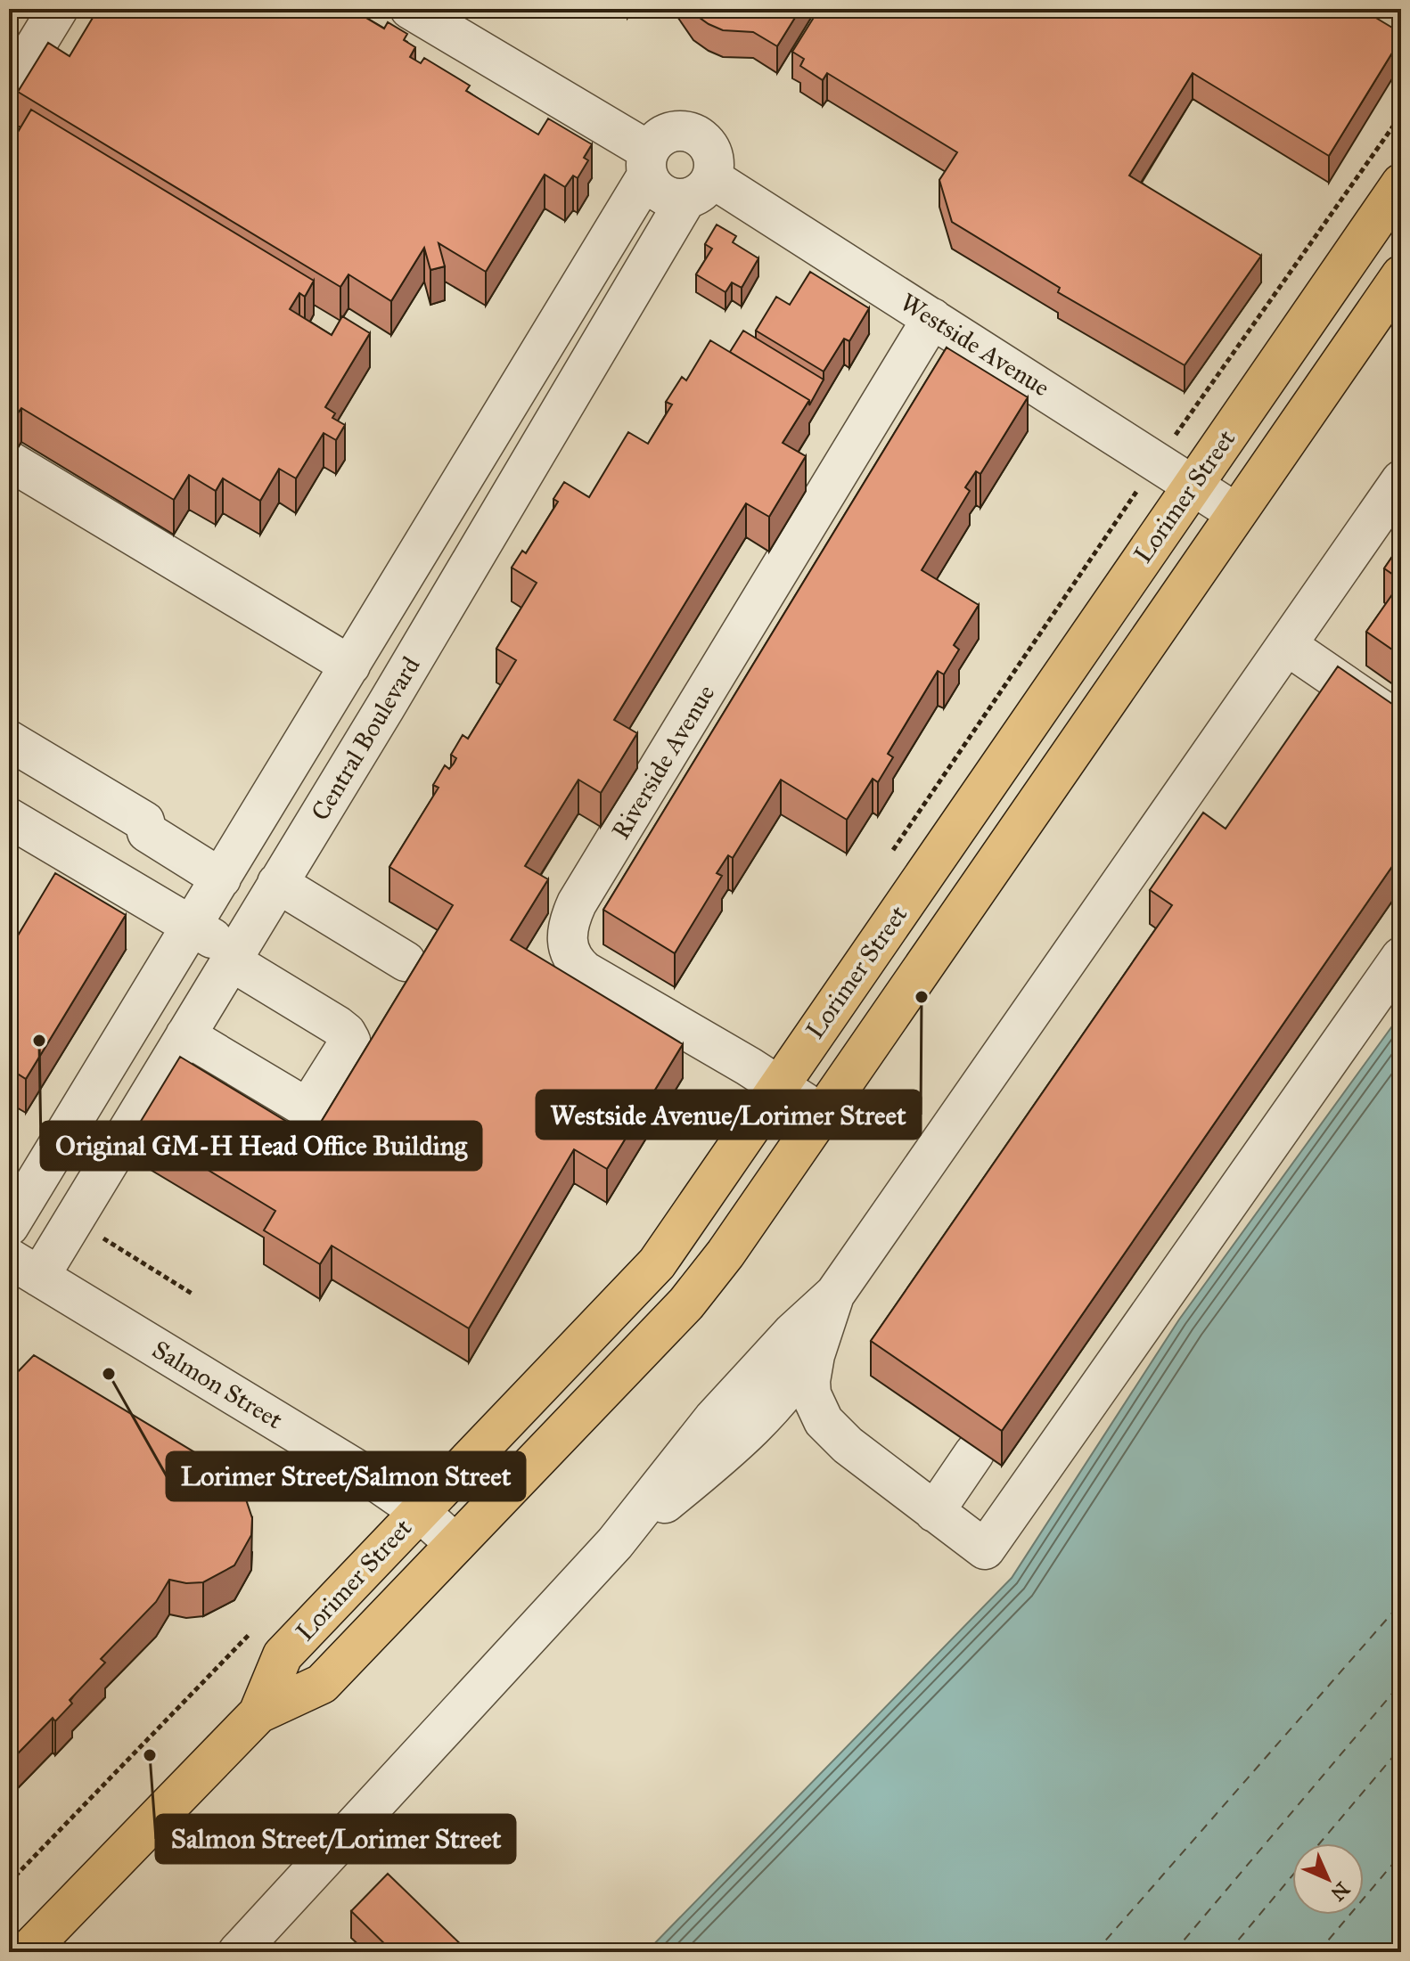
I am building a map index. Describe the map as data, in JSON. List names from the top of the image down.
{
  "streets": {
    "main road": ["Lorimer Street"],
    "street": [
      "Westside Avenue",
      "Central Boulevard",
      "Riverside Avenue",
      "Salmon Street"
    ]
  },
  "crossings": [
    ["Westside Avenue", "Lorimer Street"],
    ["Westside Avenue", "Central Boulevard"],
    ["Westside Avenue", "Riverside Avenue"],
    ["Lorimer Street", "Riverside Avenue"],
    ["Lorimer Street", "Salmon Street"],
    ["Central Boulevard", "Salmon Street"]
  ],
  "places": [
    "Westside Avenue/Lorimer Street",
    "Original GM-H Head Office Building",
    "Lorimer Street/Salmon Street",
    "Salmon Street/Lorimer Street"
  ],
  "north": "bottom right"
}
